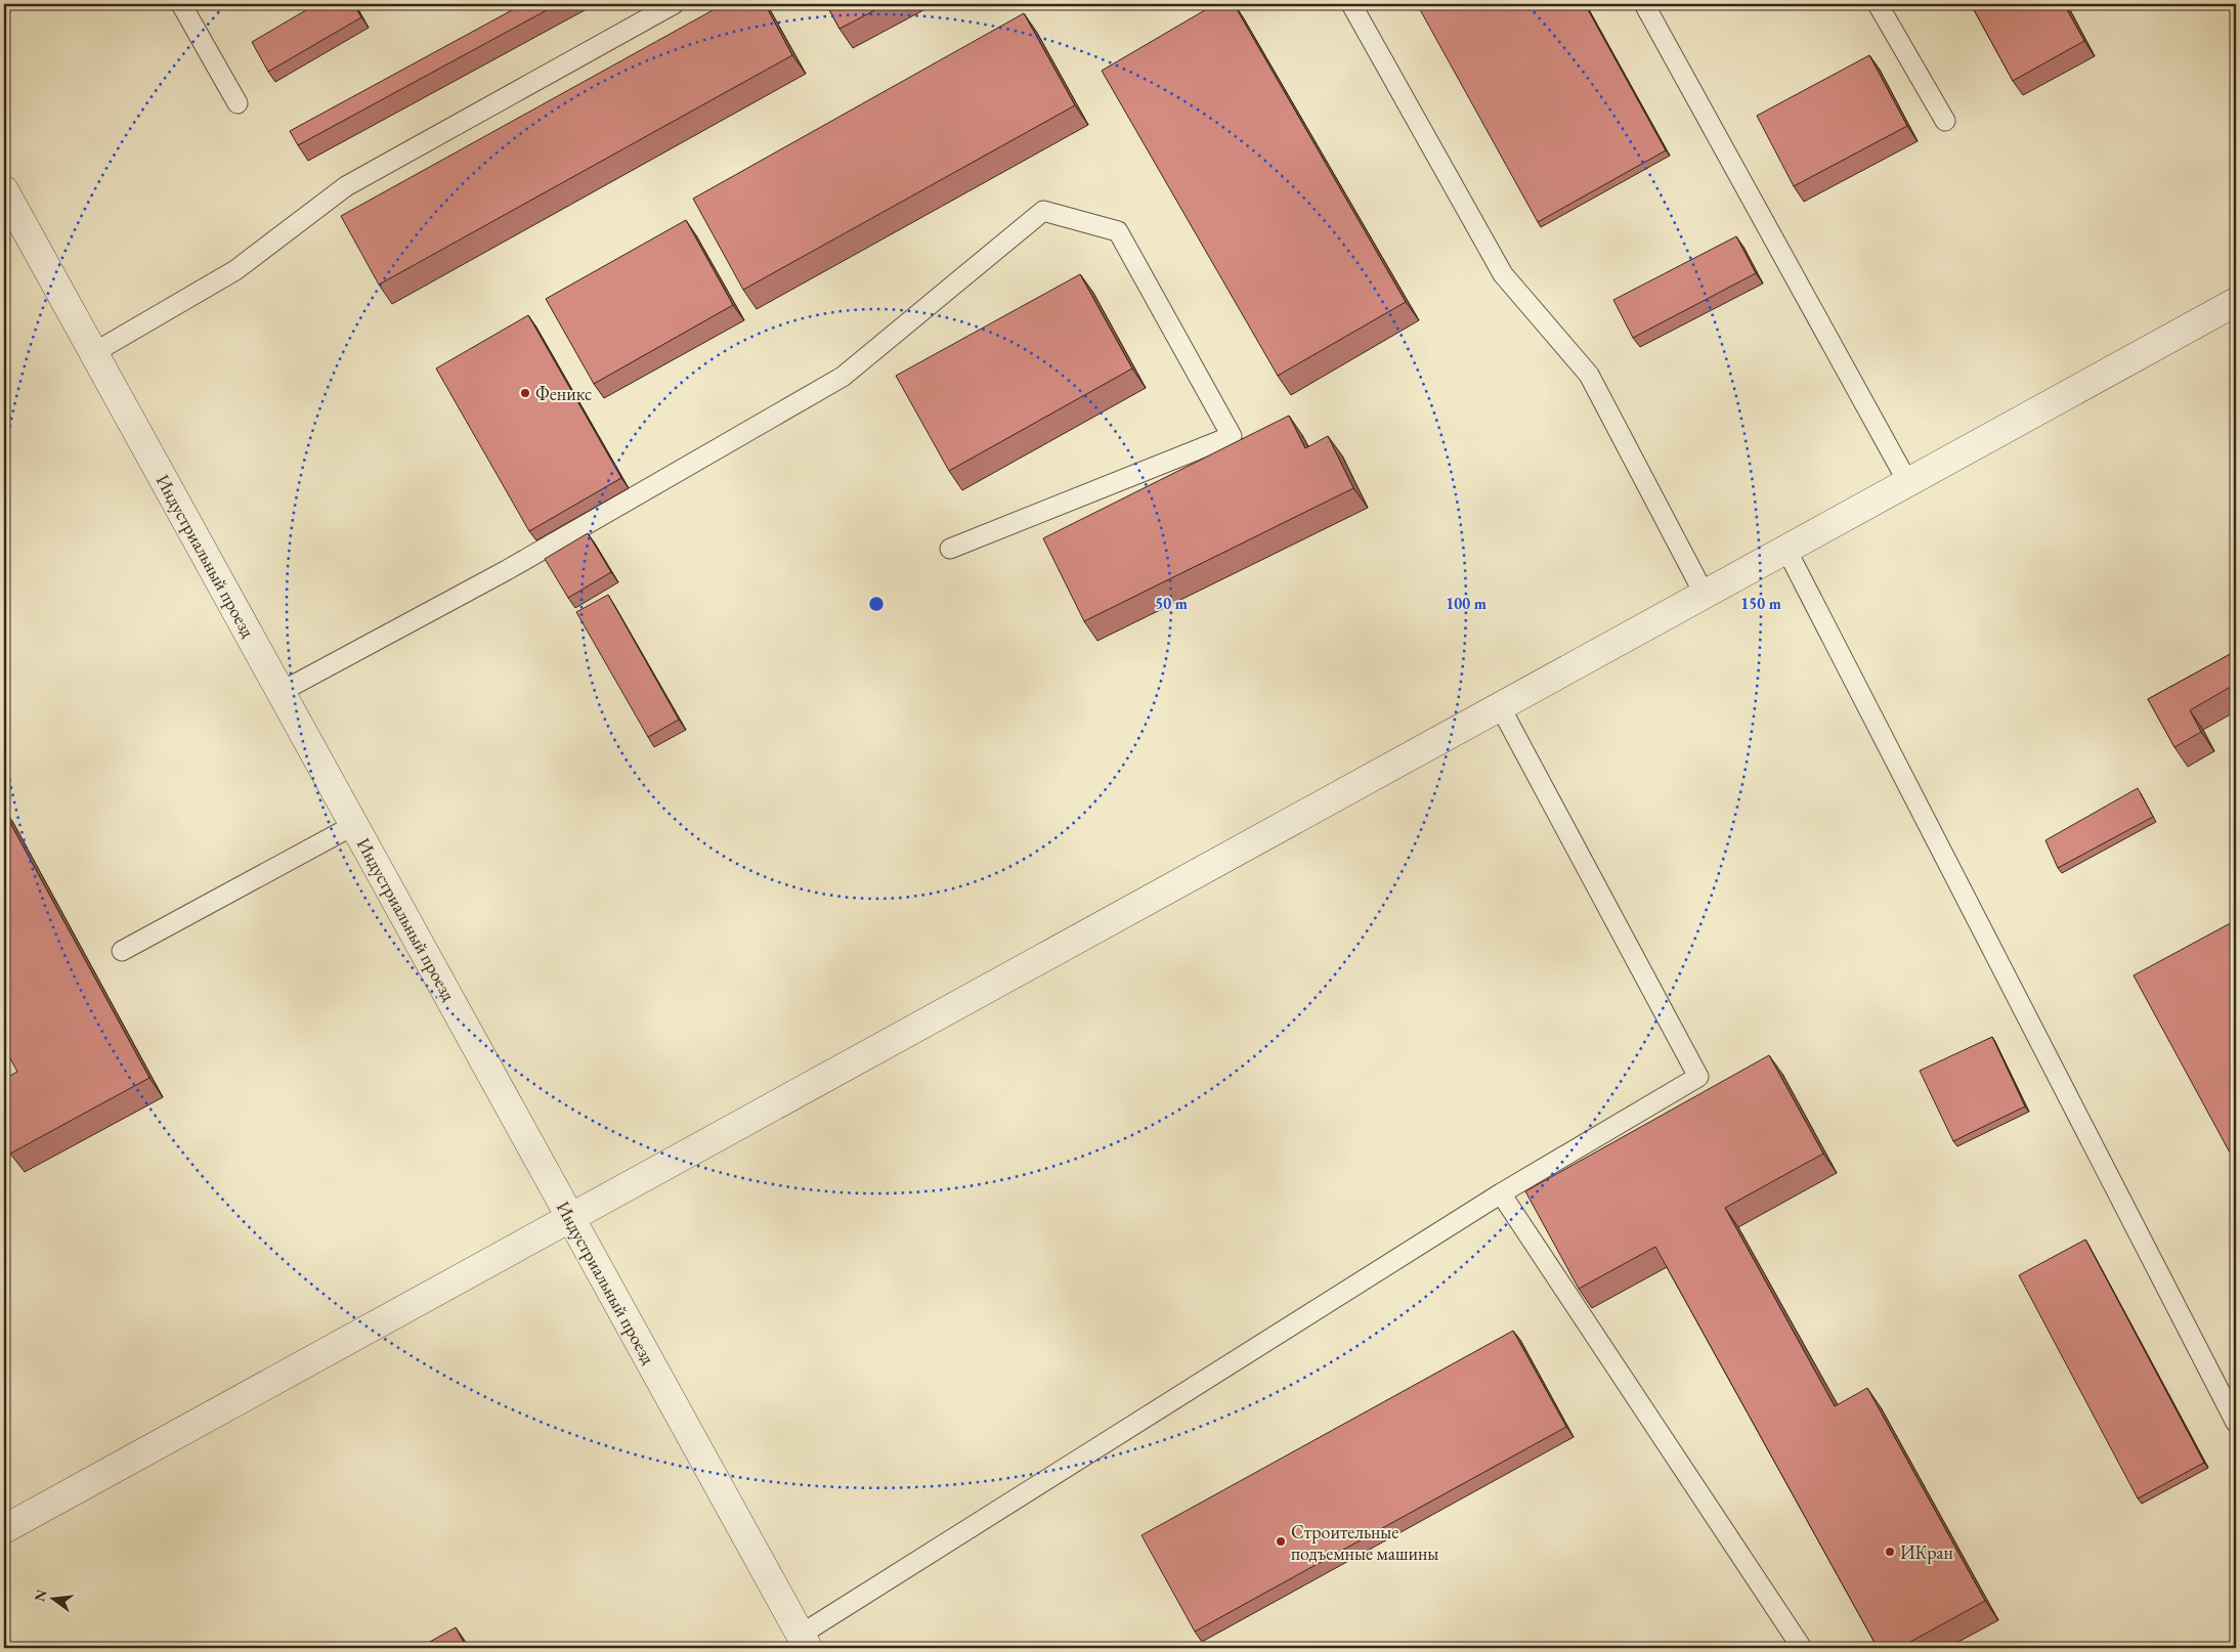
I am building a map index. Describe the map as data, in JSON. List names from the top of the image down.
{
  "streets": {
    "street": ["Индустриальный проезд"]
  },
  "places": ["Феникс", "Строительные подъемные машины", "ИКран"],
  "north": "left",
  "rings": ["50 m", "100 m", "150 m"]
}
